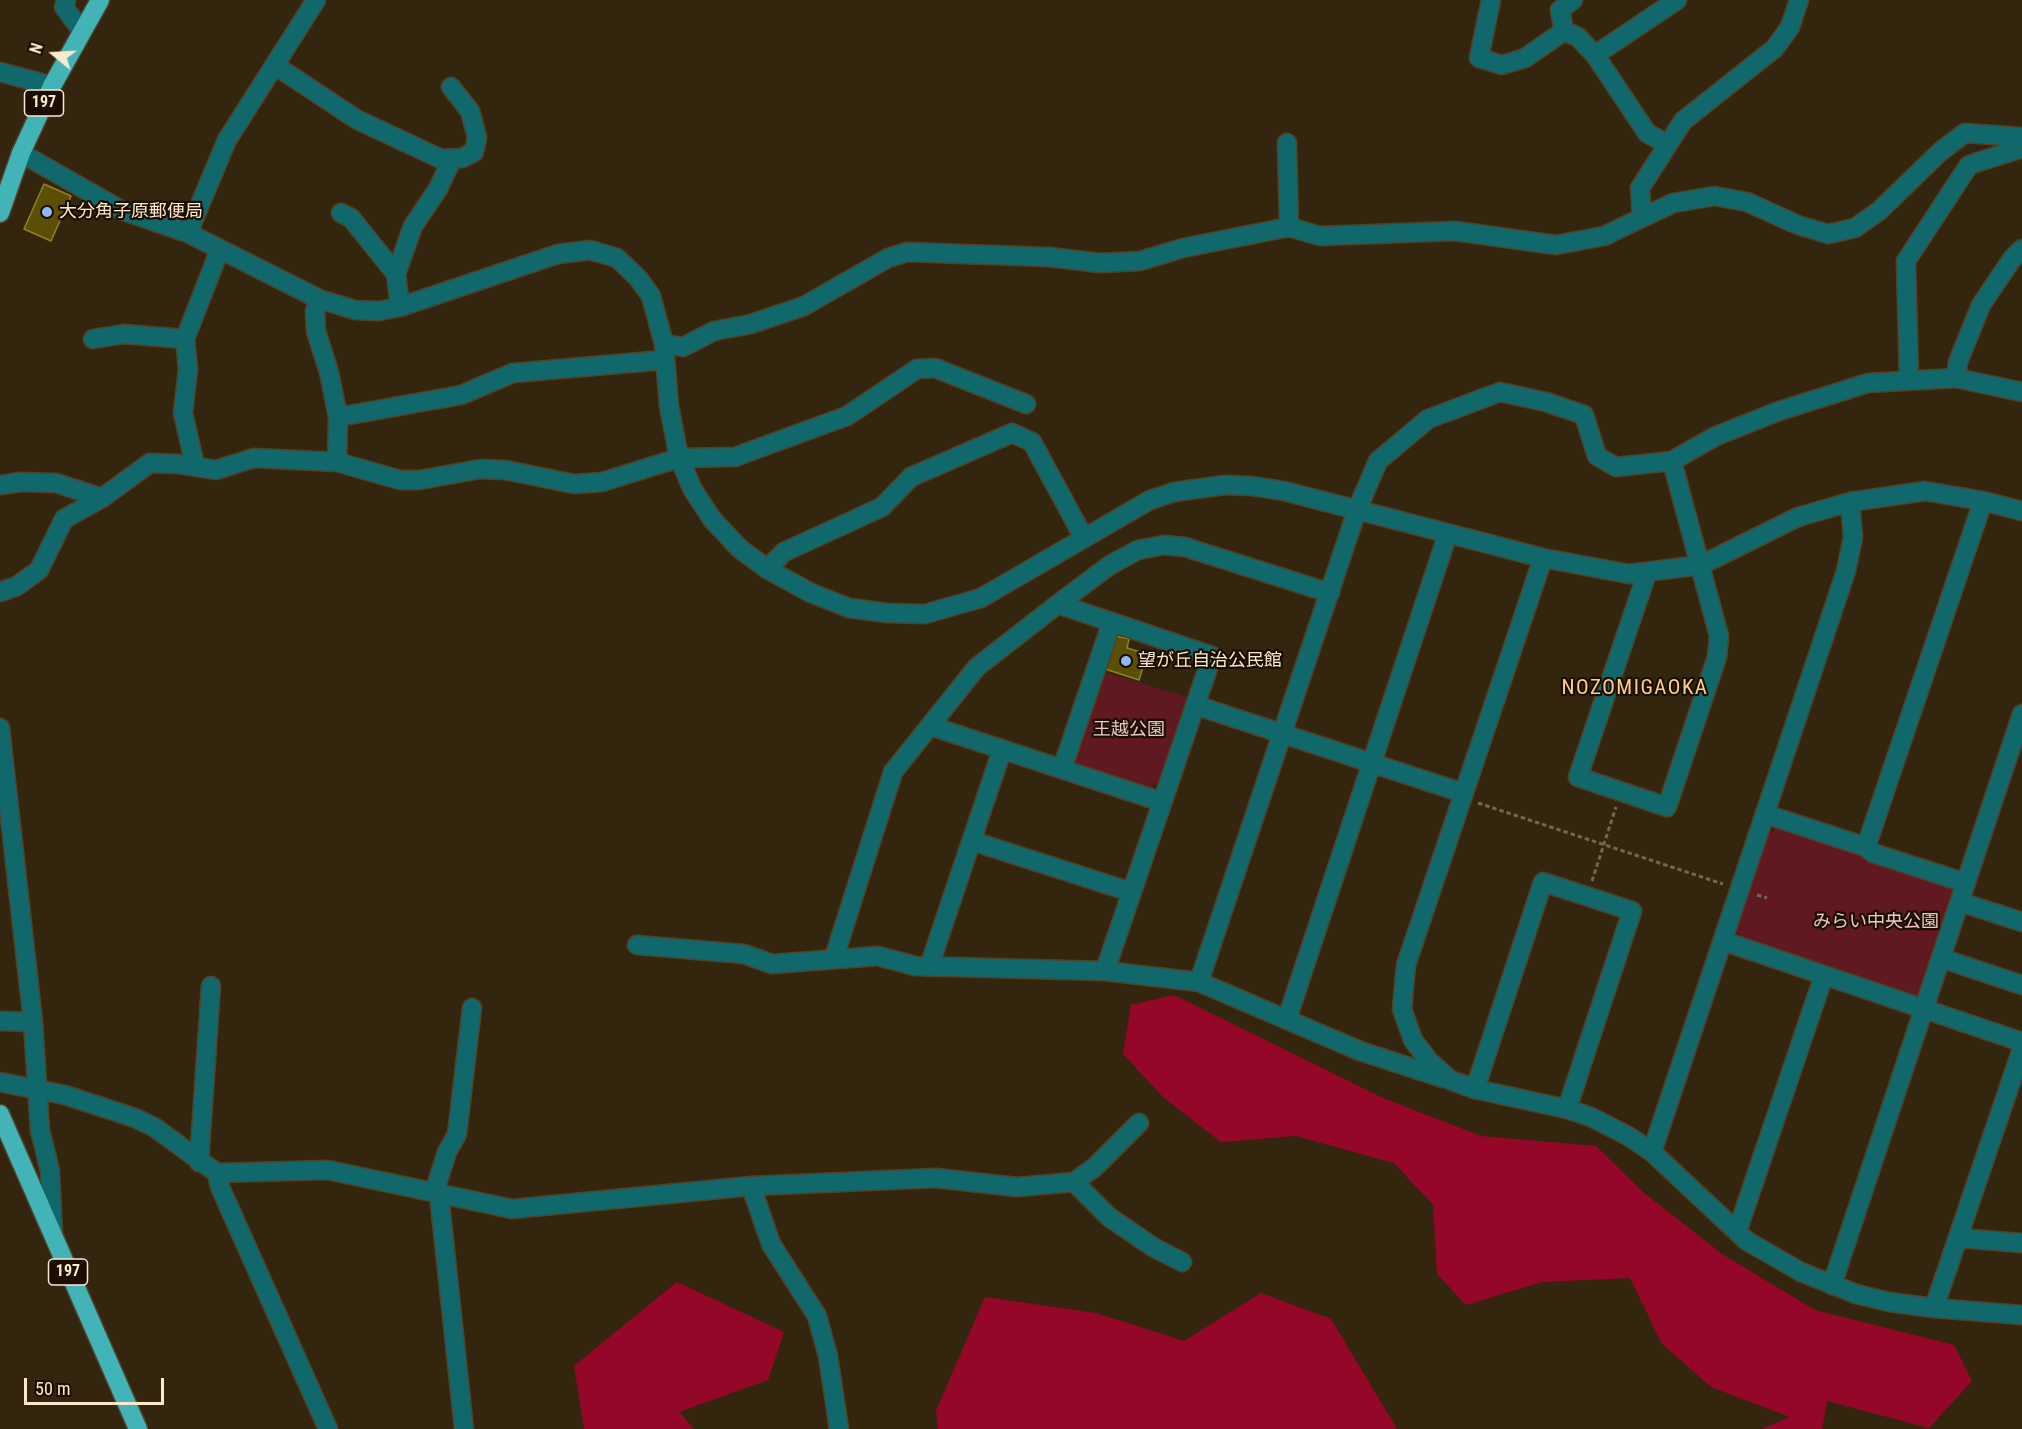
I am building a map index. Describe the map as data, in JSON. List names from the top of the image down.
{
  "streets": {
    "highway": ["197"]
  },
  "districts": ["NOZOMIGAOKA"],
  "parks": ["王越公園", "みらい中央公園"],
  "places": ["大分角子原郵便局", "望が丘自治公民館"],
  "scale_bar": "50 m",
  "north": "left"
}
